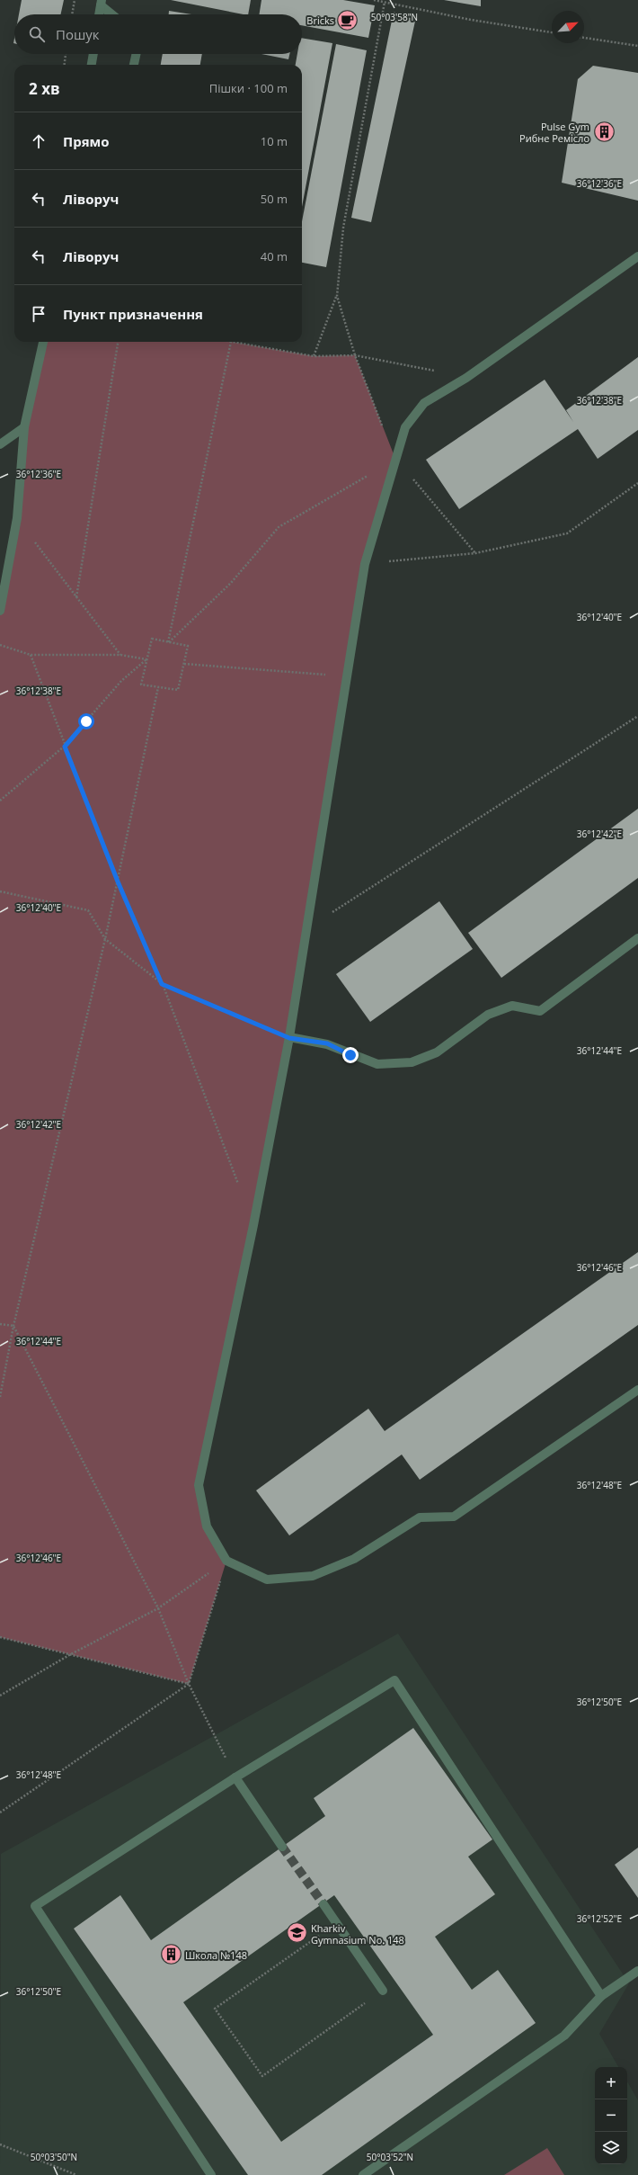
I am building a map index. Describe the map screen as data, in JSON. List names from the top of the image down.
{
  "places": {
    "cafe": ["Bricks"],
    "building": ["Pulse Gym Рибне Ремісло", "Школа №148"],
    "school or university": ["Kharkiv Gymnasium No. 148"]
  },
  "north": "top right",
  "page": {
    "search": "Пошук",
    "heading": ["2 хв", "Пішки · 100 m"],
    "list": [
      ["Прямо", "10 m"],
      ["Ліворуч", "50 m"],
      ["Ліворуч", "40 m"],
      "Пункт призначення"
    ],
    "map_buttons": ["+", "−"]
  },
  "coordinates": [
    "50°03'58\"N",
    "36°12'36\"E",
    "36°12'38\"E",
    "36°12'40\"E",
    "36°12'42\"E",
    "36°12'44\"E",
    "36°12'46\"E",
    "36°12'48\"E",
    "36°12'50\"E",
    "36°12'52\"E",
    "50°03'50\"N",
    "50°03'52\"N"
  ]
}
